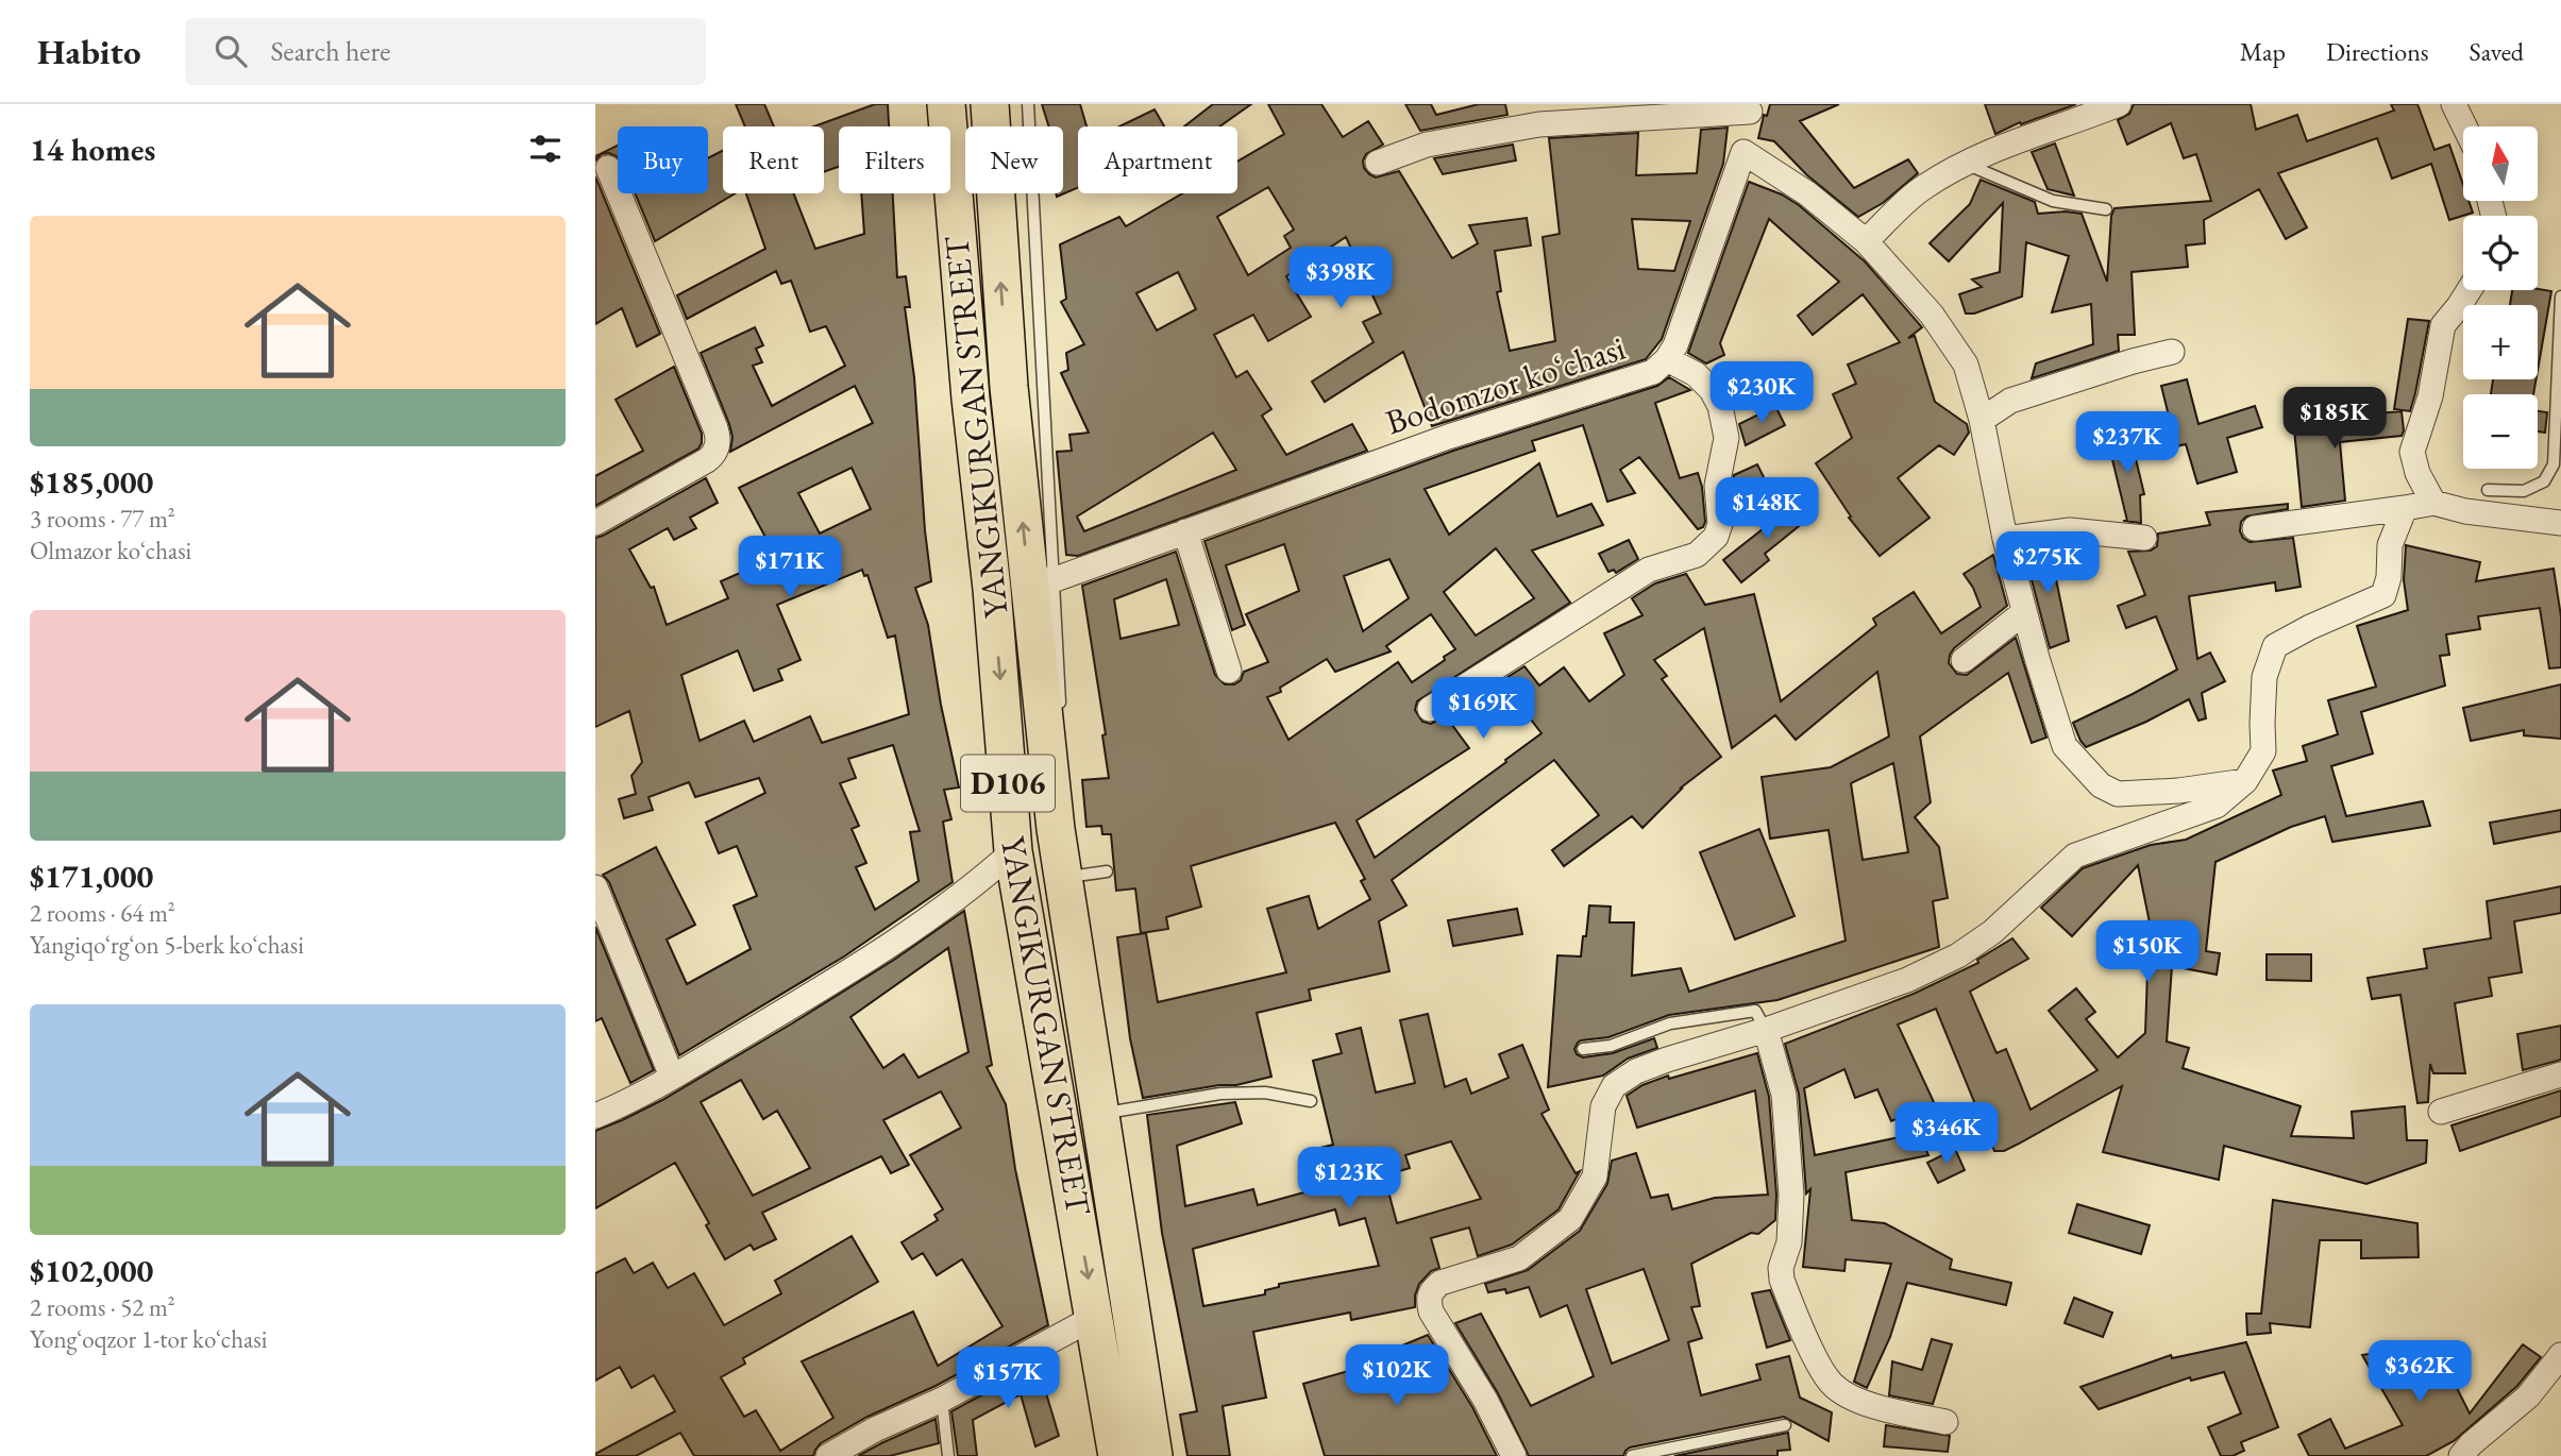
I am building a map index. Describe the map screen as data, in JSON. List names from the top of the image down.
{
  "streets": {
    "main road": ["YANGIKURGAN STREET", "D106"],
    "street": ["Bodomzor koʻchasi"]
  },
  "crossings": [
    ["Bodomzor koʻchasi", "YANGIKURGAN STREET"]
  ],
  "north": "top",
  "page": {
    "header": "Habito",
    "search": "Search here",
    "nav": ["Map", "Directions", "Saved"],
    "heading": "14 homes",
    "map_buttons": ["+", "−"],
    "chip": [
      "Buy",
      "Rent",
      "Filters",
      "New",
      "Apartment"
    ],
    "list": [
      {
        "name": "$185,000",
        "note": "3 rooms · 77 m² · Olmazor koʻchasi"
      },
      {
        "name": "$171,000",
        "note": "2 rooms · 64 m² · Yangiqoʻrgʻon 5-berk koʻchasi"
      },
      {
        "name": "$102,000",
        "note": "2 rooms · 52 m² · Yongʻoqzor 1-tor koʻchasi"
      }
    ],
    "price": [
      "$398K",
      "$230K",
      "$185K",
      "$237K",
      "$148K",
      "$275K",
      "$171K",
      "$169K",
      "$150K",
      "$346K",
      "$123K",
      "$362K",
      "$102K",
      "$157K"
    ]
  }
}
